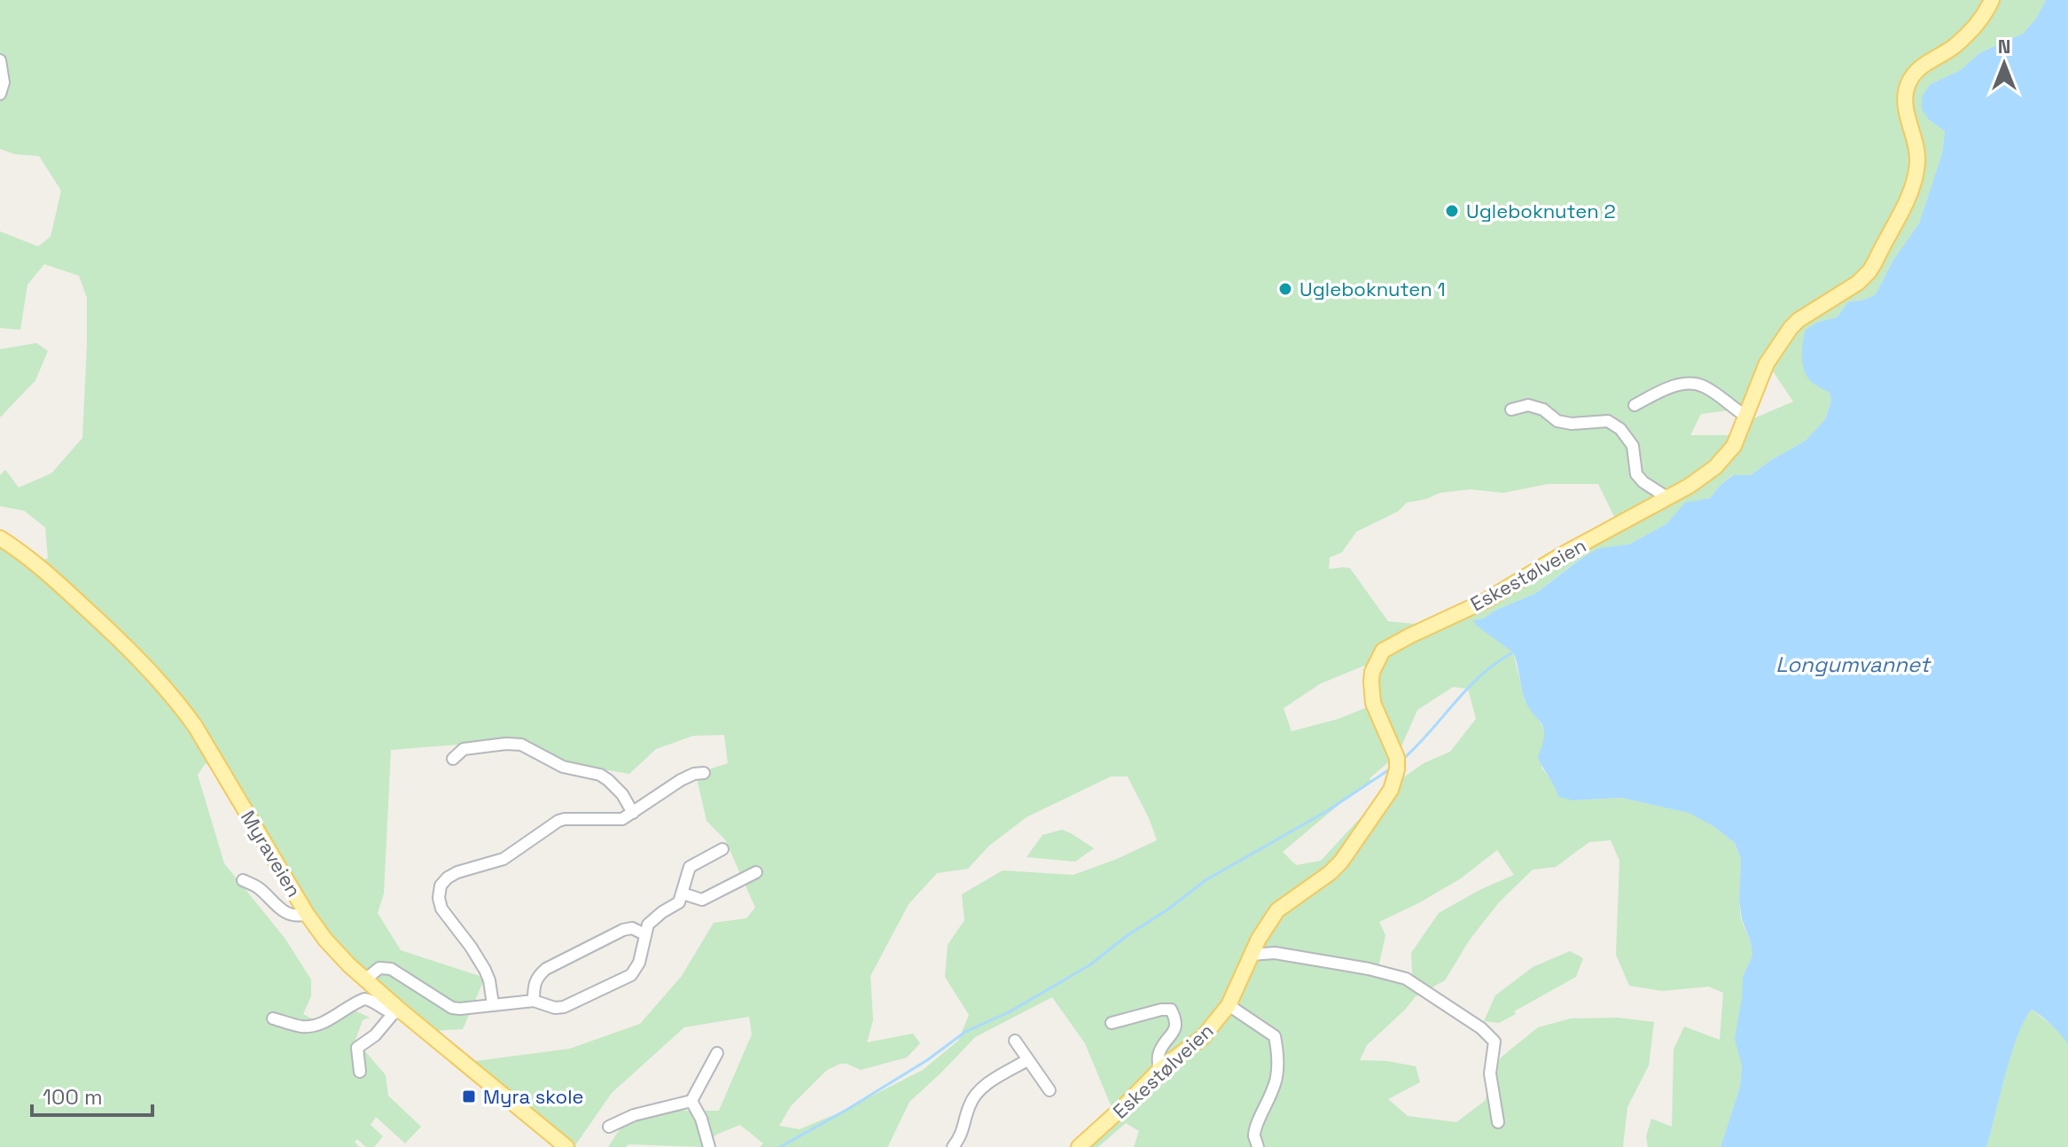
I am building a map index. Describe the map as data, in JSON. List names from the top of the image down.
{
  "streets": {
    "main road": ["Eskestølveien", "Myraveien"]
  },
  "water": ["Longumvannet"],
  "places": {
    "other": ["Ugleboknuten 2", "Ugleboknuten 1"],
    "transit": ["Myra skole"]
  },
  "scale_bar": "100 m",
  "north": "top"
}
